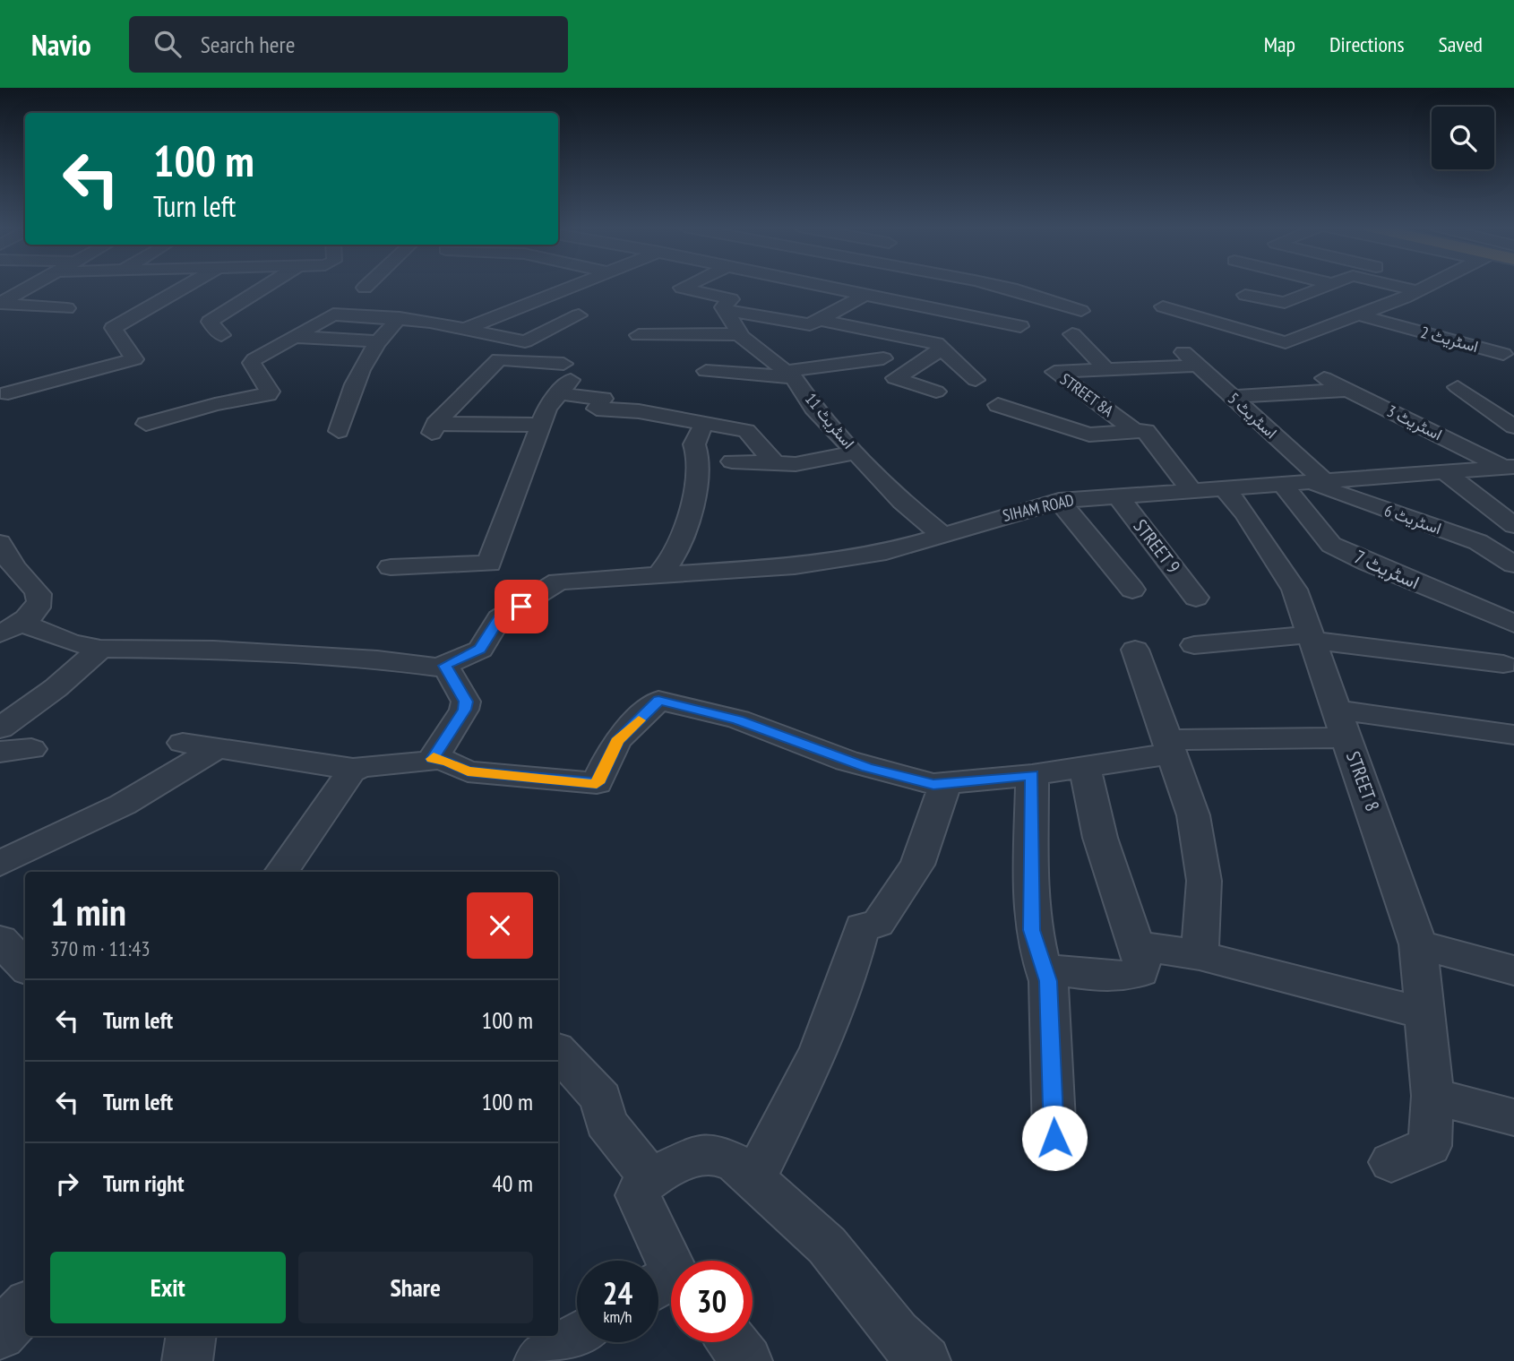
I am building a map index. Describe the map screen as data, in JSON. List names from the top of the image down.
{
  "streets": {
    "street": [
      "اسٹریٹ 2",
      "STREET 8A",
      "اسٹریٹ 5",
      "اسٹریٹ 11",
      "اسٹریٹ 3",
      "SIHAM ROAD",
      "اسٹریٹ 6",
      "STREET 9",
      "اسٹریٹ 7",
      "STREET 8"
    ]
  },
  "crossings": [
    ["STREET 8A", "اسٹریٹ 5"],
    ["STREET 8A", "SIHAM ROAD"],
    ["اسٹریٹ 5", "SIHAM ROAD"],
    ["اسٹریٹ 5", "اسٹریٹ 6"],
    ["اسٹریٹ 11", "SIHAM ROAD"],
    ["اسٹریٹ 3", "SIHAM ROAD"],
    ["SIHAM ROAD", "اسٹریٹ 6"],
    ["SIHAM ROAD", "STREET 9"],
    ["SIHAM ROAD", "اسٹریٹ 7"],
    ["SIHAM ROAD", "STREET 8"]
  ],
  "page": {
    "header": "Navio",
    "search": "Search here",
    "nav": ["Map", "Directions", "Saved"],
    "turn": ["100 m", "Turn left"],
    "heading": ["1 min", "370 m · 11:43"],
    "list": [
      {
        "name": "Turn left",
        "value": "100 m"
      },
      {
        "name": "Turn left",
        "value": "100 m"
      },
      {
        "name": "Turn right",
        "value": "40 m"
      }
    ],
    "buttons": ["Exit", "Share"],
    "speed": "24 km/h",
    "limit": "30"
  }
}
